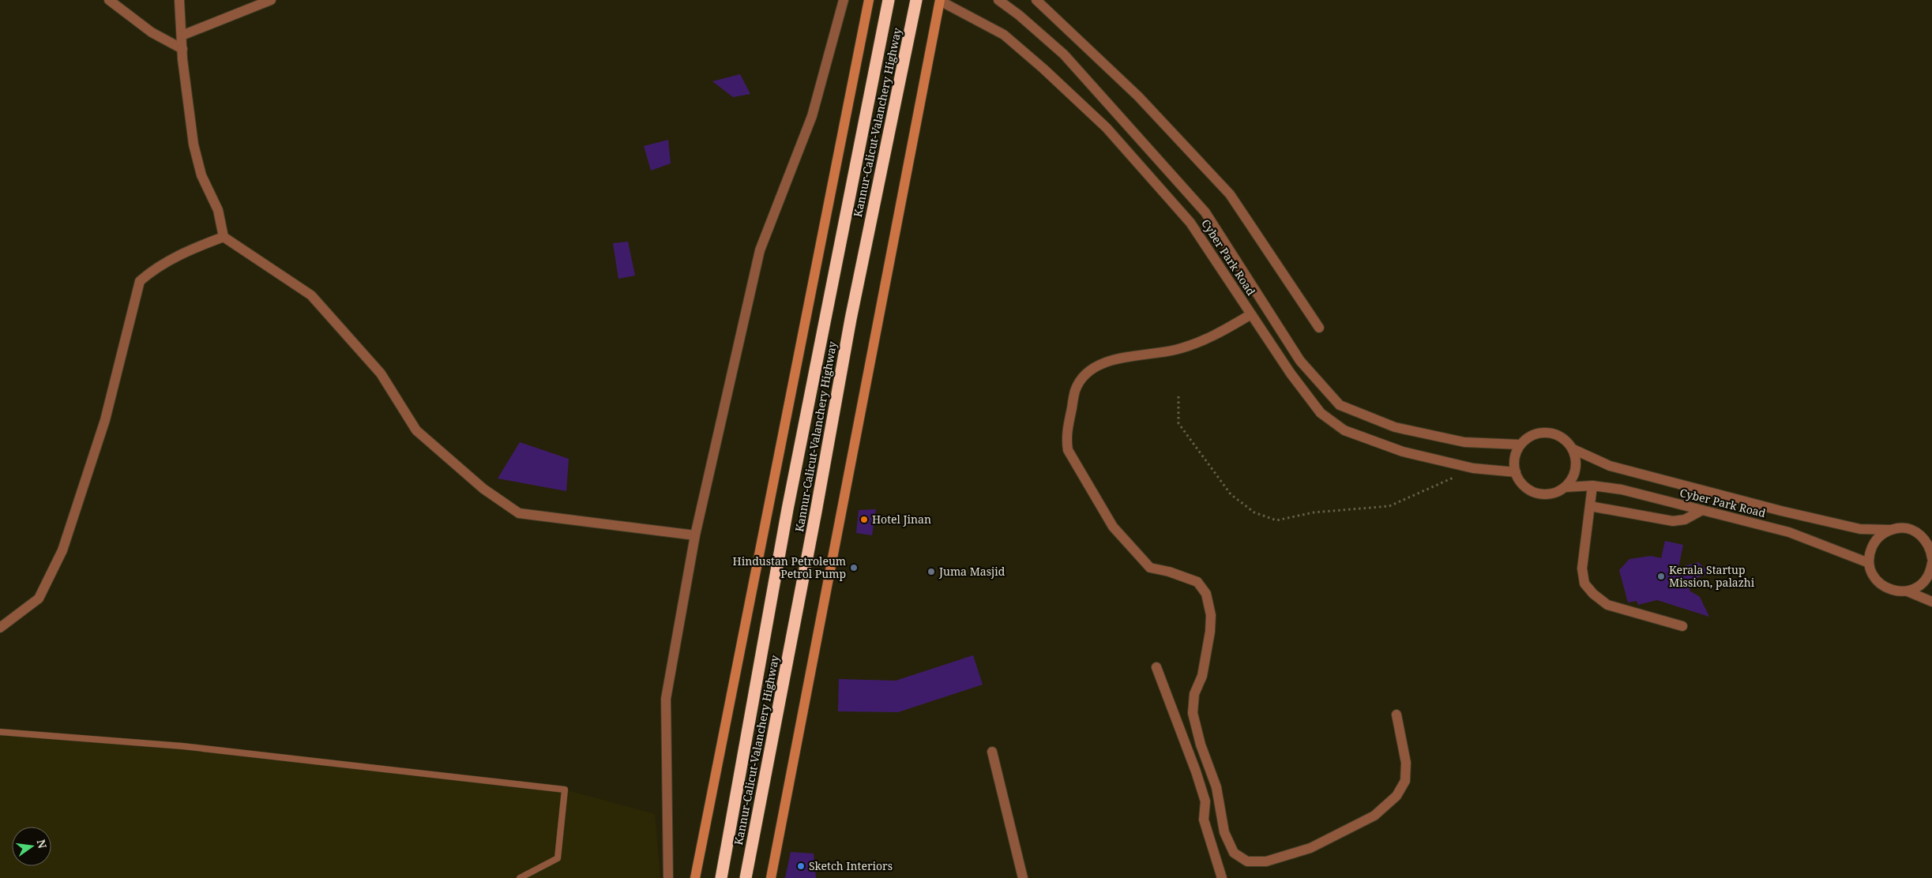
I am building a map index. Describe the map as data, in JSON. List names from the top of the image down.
{
  "streets": {
    "highway": ["Kannur-Calicut-Valanchery Highway"],
    "street": ["Cyber Park Road"]
  },
  "places": [
    "Hotel Jinan",
    "Hindustan Petroleum Petrol Pump",
    "Juma Masjid",
    "Kerala Startup Mission, palazhi",
    "Sketch Interiors"
  ],
  "north": "right"
}
